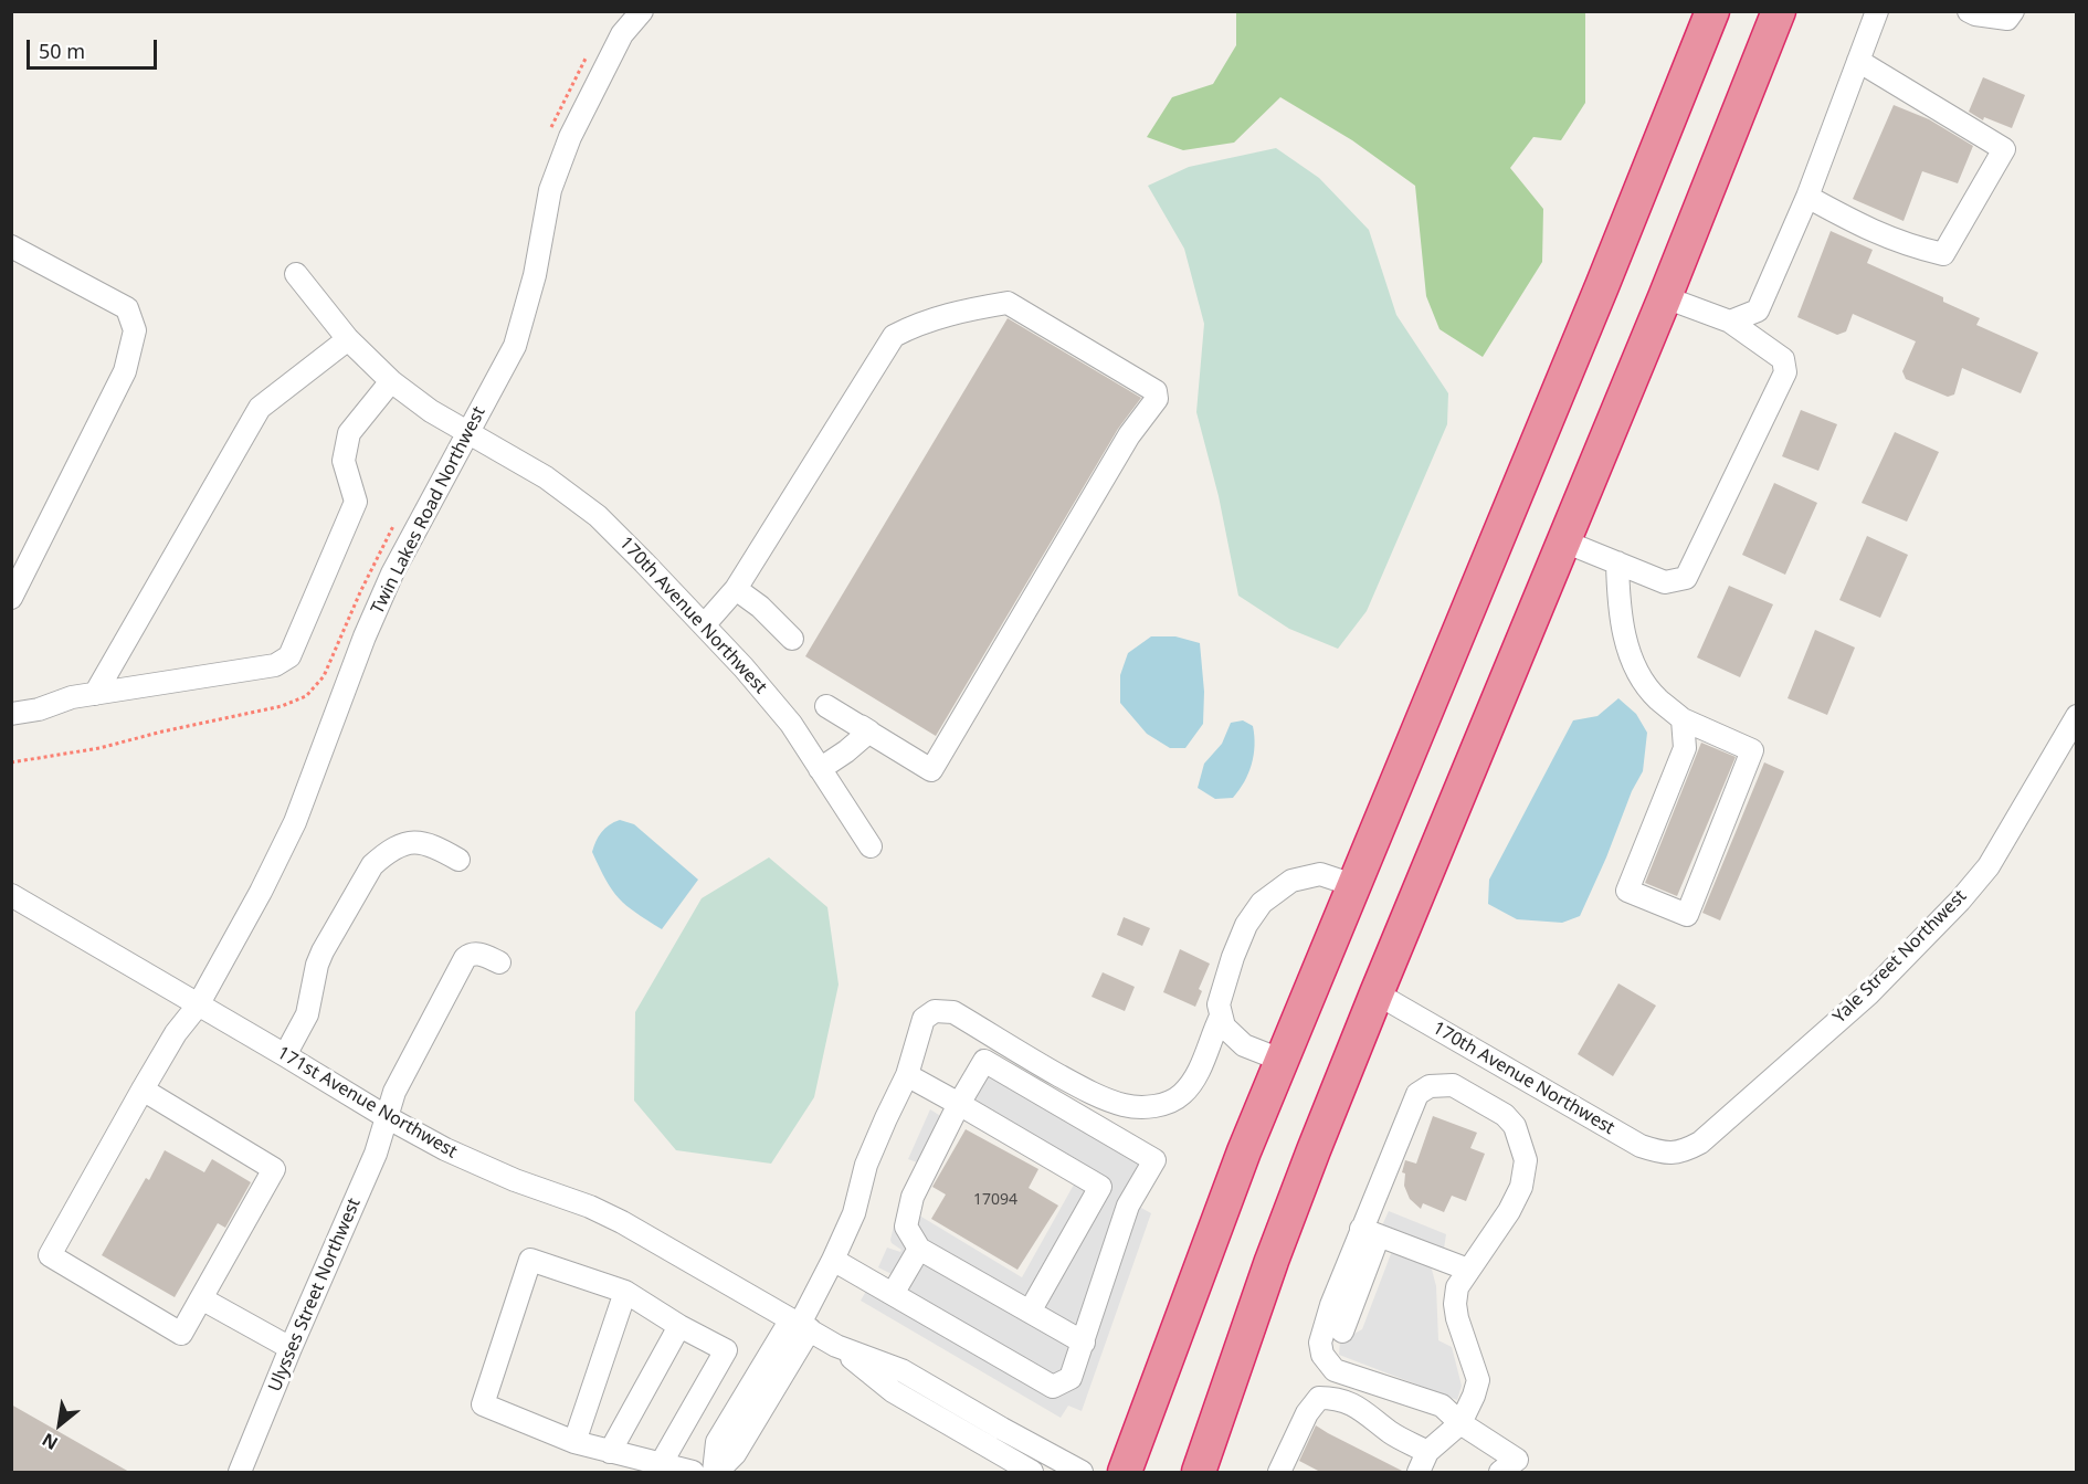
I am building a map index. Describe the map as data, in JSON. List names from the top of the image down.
{
  "streets": {
    "street": [
      "Twin Lakes Road Northwest",
      "170th Avenue Northwest",
      "Yale Street Northwest",
      "171st Avenue Northwest",
      "Ulysses Street Northwest"
    ]
  },
  "crossings": [
    ["Twin Lakes Road Northwest", "170th Avenue Northwest"],
    ["Twin Lakes Road Northwest", "171st Avenue Northwest"],
    ["170th Avenue Northwest", "Yale Street Northwest"],
    ["171st Avenue Northwest", "Ulysses Street Northwest"]
  ],
  "house_numbers": ["17094"],
  "scale_bar": "50 m",
  "north": "bottom left"
}
